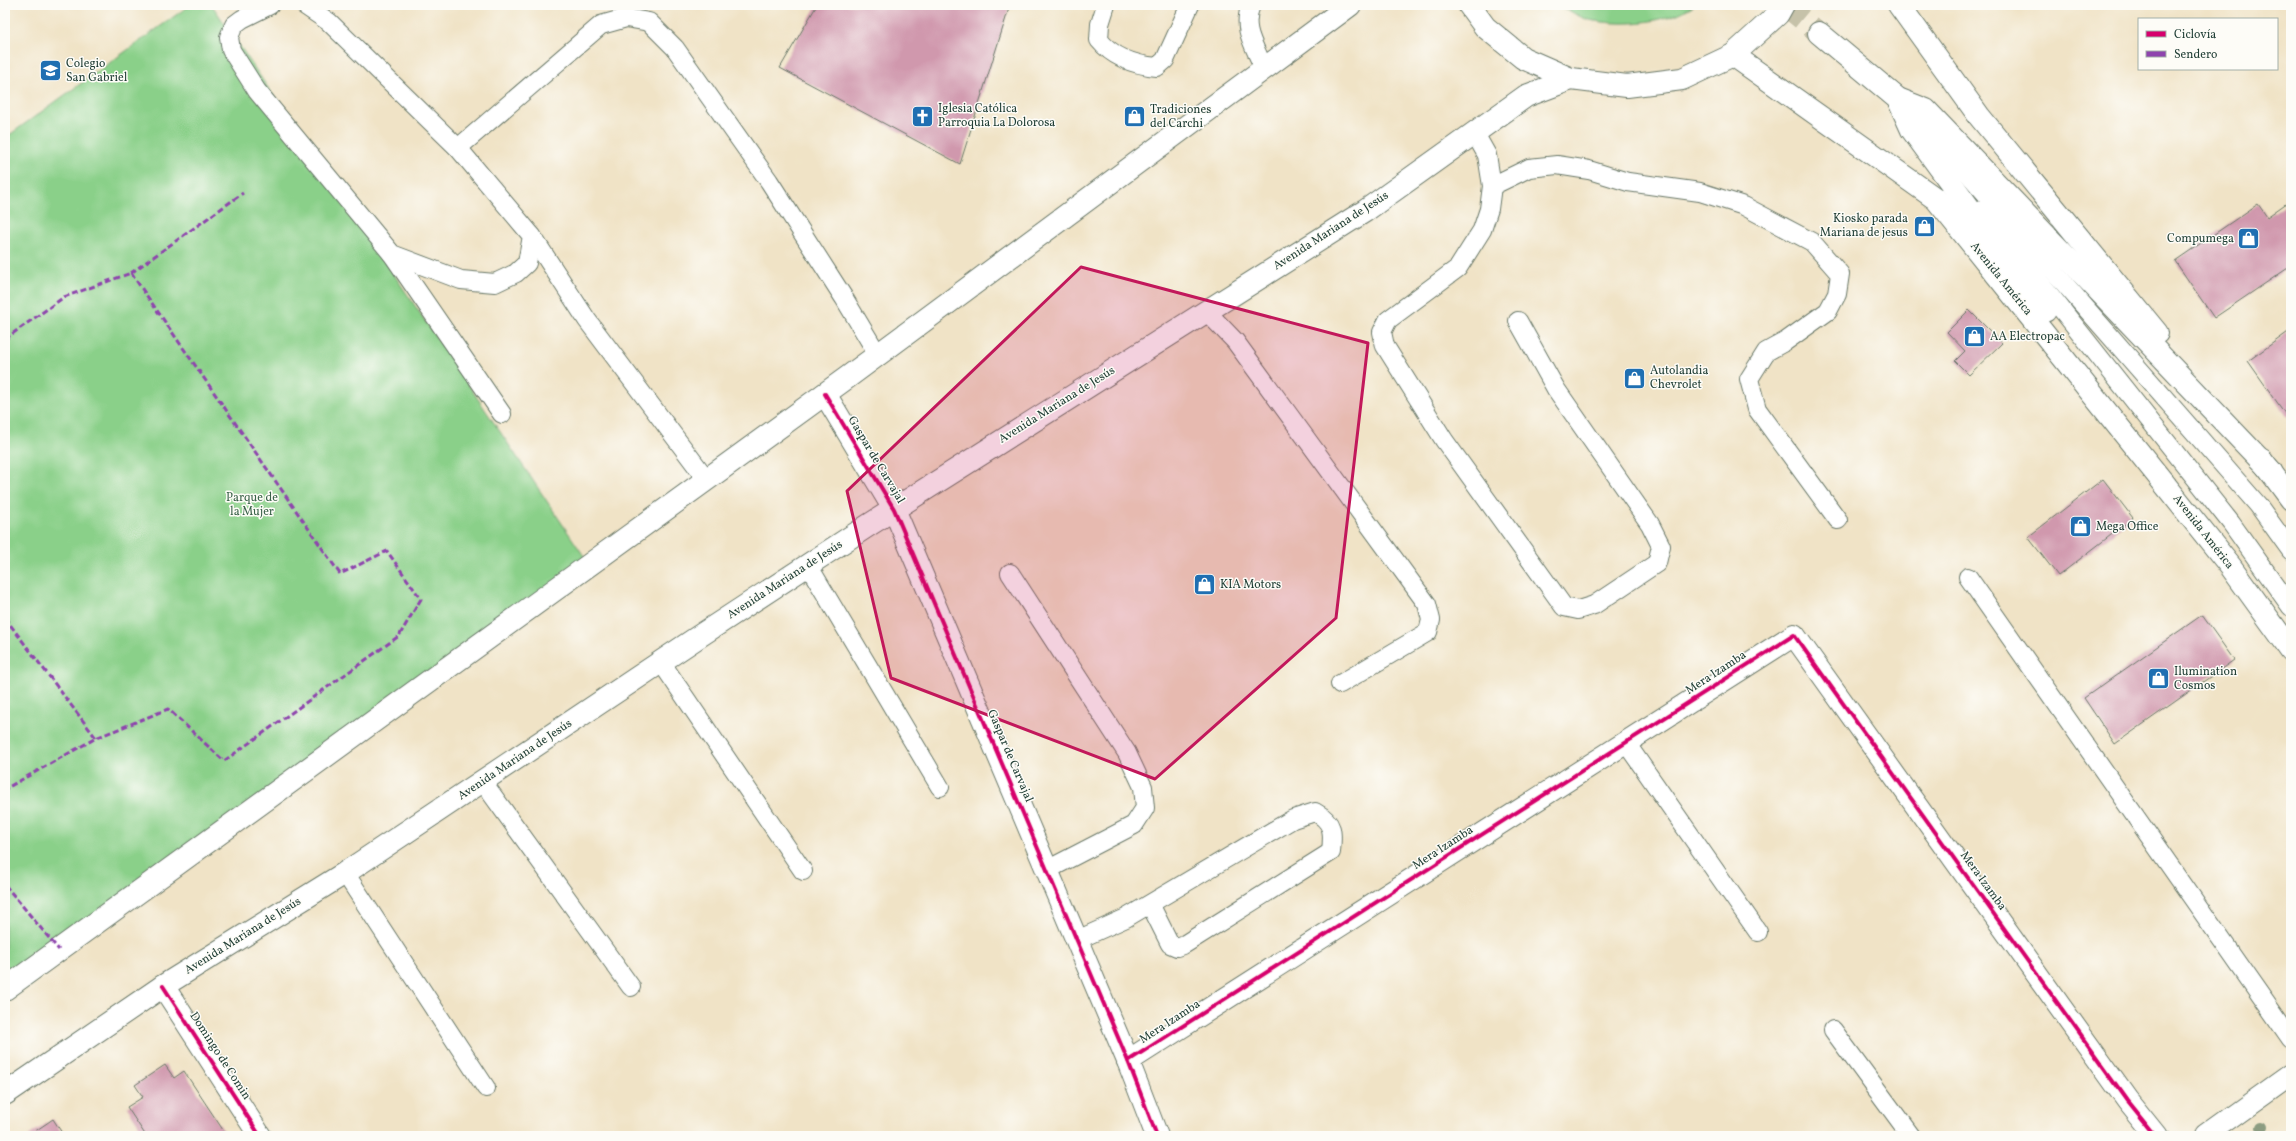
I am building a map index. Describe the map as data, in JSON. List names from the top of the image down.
{
  "streets": {
    "main road": [
      "Avenida Mariana de Jesús",
      "Avenida América",
      "Gaspar de Carvajal",
      "Mera Izamba",
      "Domingo de Comin"
    ]
  },
  "crossings": [
    ["Avenida Mariana de Jesús", "Gaspar de Carvajal"],
    ["Avenida Mariana de Jesús", "Domingo de Comin"],
    ["Gaspar de Carvajal", "Mera Izamba"]
  ],
  "parks": ["Parque de la Mujer"],
  "places": {
    "school or university": ["Colegio San Gabriel"],
    "church": ["Iglesia Católica Parroquia La Dolorosa"],
    "shop": [
      "Tradiciones del Carchi",
      "Kiosko parada Mariana de jesus",
      "Compumega",
      "AA Electropac",
      "Autolandia Chevrolet",
      "Mega Office",
      "KIA Motors",
      "Ilumination Cosmos"
    ]
  },
  "legend": ["Ciclovía", "Sendero"]
}
